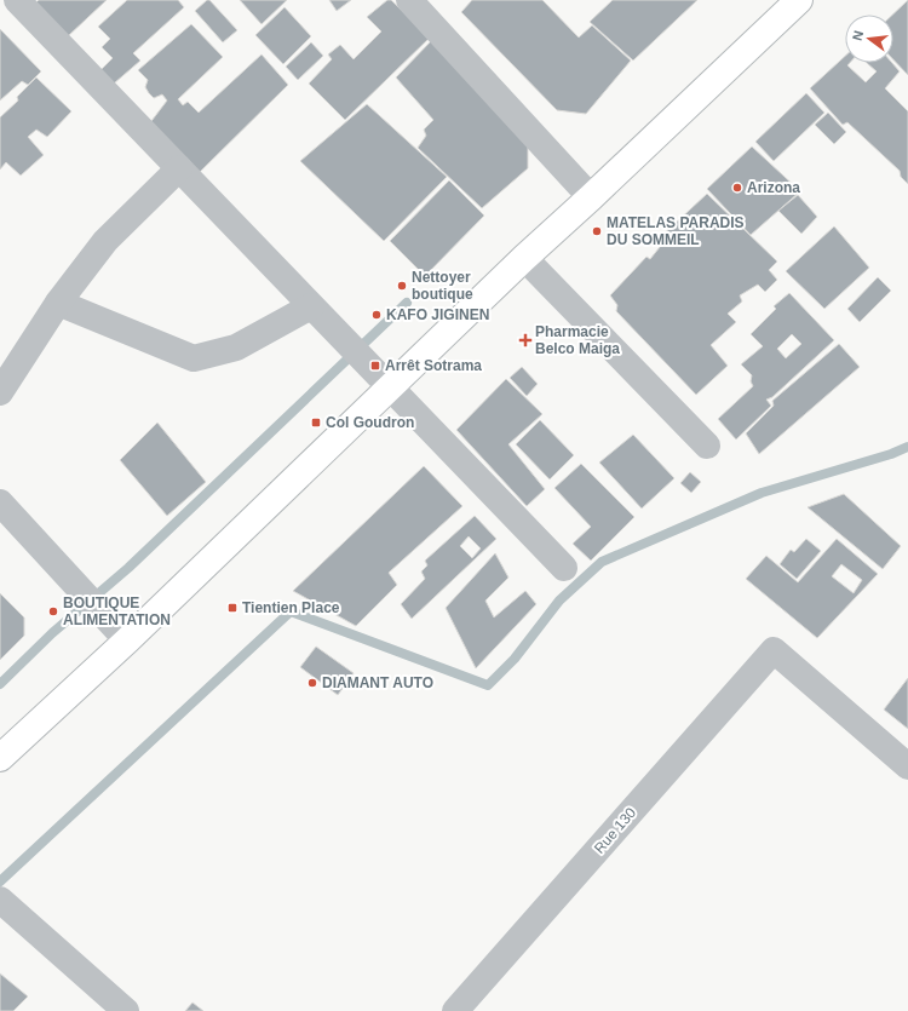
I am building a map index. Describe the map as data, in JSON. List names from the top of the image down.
{
  "streets": {
    "street": ["Rue 130"]
  },
  "places": {
    "other": [
      "Arizona",
      "MATELAS PARADIS DU SOMMEIL",
      "Nettoyer boutique",
      "KAFO JIGINEN",
      "BOUTIQUE ALIMENTATION",
      "DIAMANT AUTO"
    ],
    "health": ["Pharmacie Belco Maiga"],
    "transit": ["Arrêt Sotrama", "Col Goudron", "Tientien Place"]
  },
  "north": "left"
}
